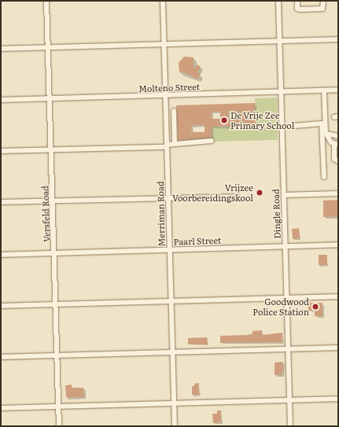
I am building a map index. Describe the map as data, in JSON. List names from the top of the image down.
{
  "streets": {
    "street": [
      "Molteno Street",
      "Versfeld Road",
      "Merriman Road",
      "Dingle Road",
      "Paarl Street"
    ]
  },
  "crossings": [
    ["Molteno Street", "Versfeld Road"],
    ["Molteno Street", "Merriman Road"],
    ["Molteno Street", "Dingle Road"],
    ["Versfeld Road", "Paarl Street"],
    ["Merriman Road", "Paarl Street"],
    ["Dingle Road", "Paarl Street"]
  ],
  "places": ["De Vrije Zee Primary School", "Vrijzee Voorbereidingskool", "Goodwood Police Station"]
}
